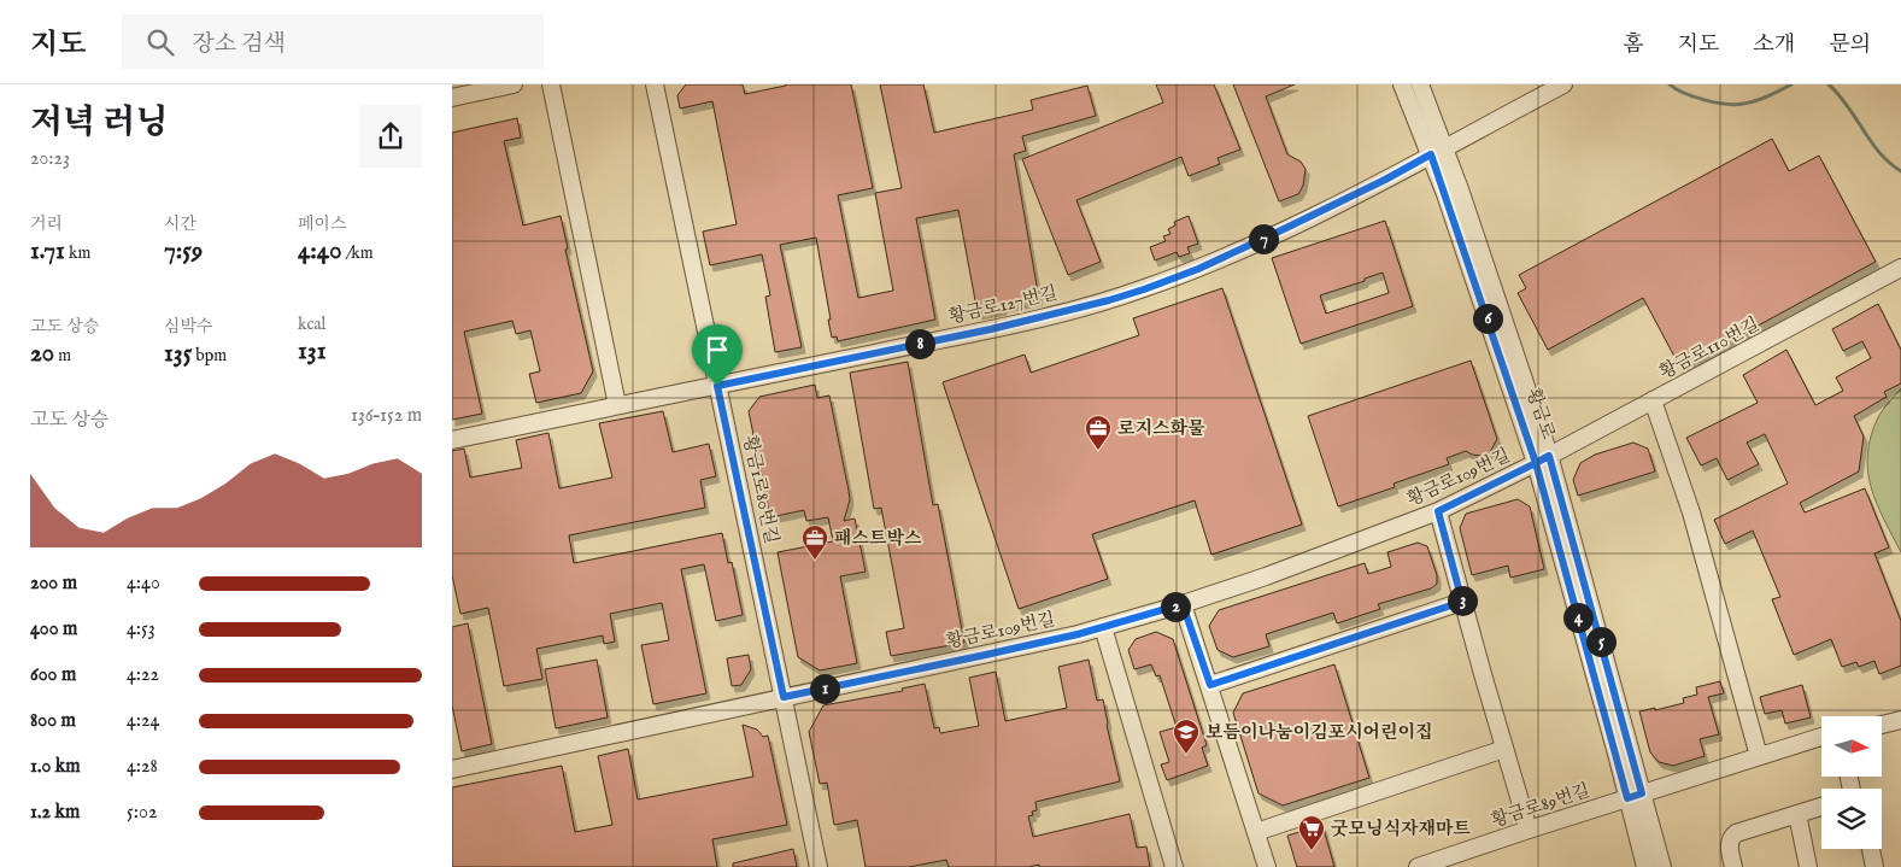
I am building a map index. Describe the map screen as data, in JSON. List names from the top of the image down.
{
  "streets": {
    "street": [
      "황금로127번길",
      "황금로110번길",
      "황금로",
      "황금로109번길",
      "황금1로80번길",
      "황금로89번길"
    ]
  },
  "crossings": [
    ["황금로127번길", "황금로"],
    ["황금로127번길", "황금1로80번길"],
    ["황금로110번길", "황금로"],
    ["황금로110번길", "황금로109번길"],
    ["황금로", "황금로109번길"],
    ["황금로", "황금로89번길"],
    ["황금로109번길", "황금1로80번길"]
  ],
  "places": {
    "office": ["로지스화물", "패스트박스"],
    "school or university": ["보듬이나눔이김포시어린이집"],
    "supermarket": ["굿모닝식자재마트"]
  },
  "north": "right",
  "page": {
    "header": "지도",
    "search": "장소 검색",
    "nav": [
      "홈",
      "지도",
      "소개",
      "문의"
    ],
    "heading": ["저녁 러닝", "20:23"],
    "stats": [
      ["거리", "1.71 km"],
      ["시간", "7:59"],
      ["페이스", "4:40 /km"],
      ["고도 상승", "20 m"],
      ["심박수", "135 bpm"],
      ["kcal", "131"]
    ],
    "pins": [
      "7",
      "6",
      "8",
      "3",
      "2",
      "4",
      "5",
      "1"
    ],
    "chart": ["고도 상승", "136–152 m"],
    "list": [
      {
        "name": "200 m",
        "note": "4:40"
      },
      {
        "name": "400 m",
        "note": "4:53"
      },
      {
        "name": "600 m",
        "note": "4:22"
      },
      {
        "name": "800 m",
        "note": "4:24"
      },
      {
        "name": "1.0 km",
        "note": "4:28"
      },
      {
        "name": "1.2 km",
        "note": "5:02"
      }
    ]
  }
}
